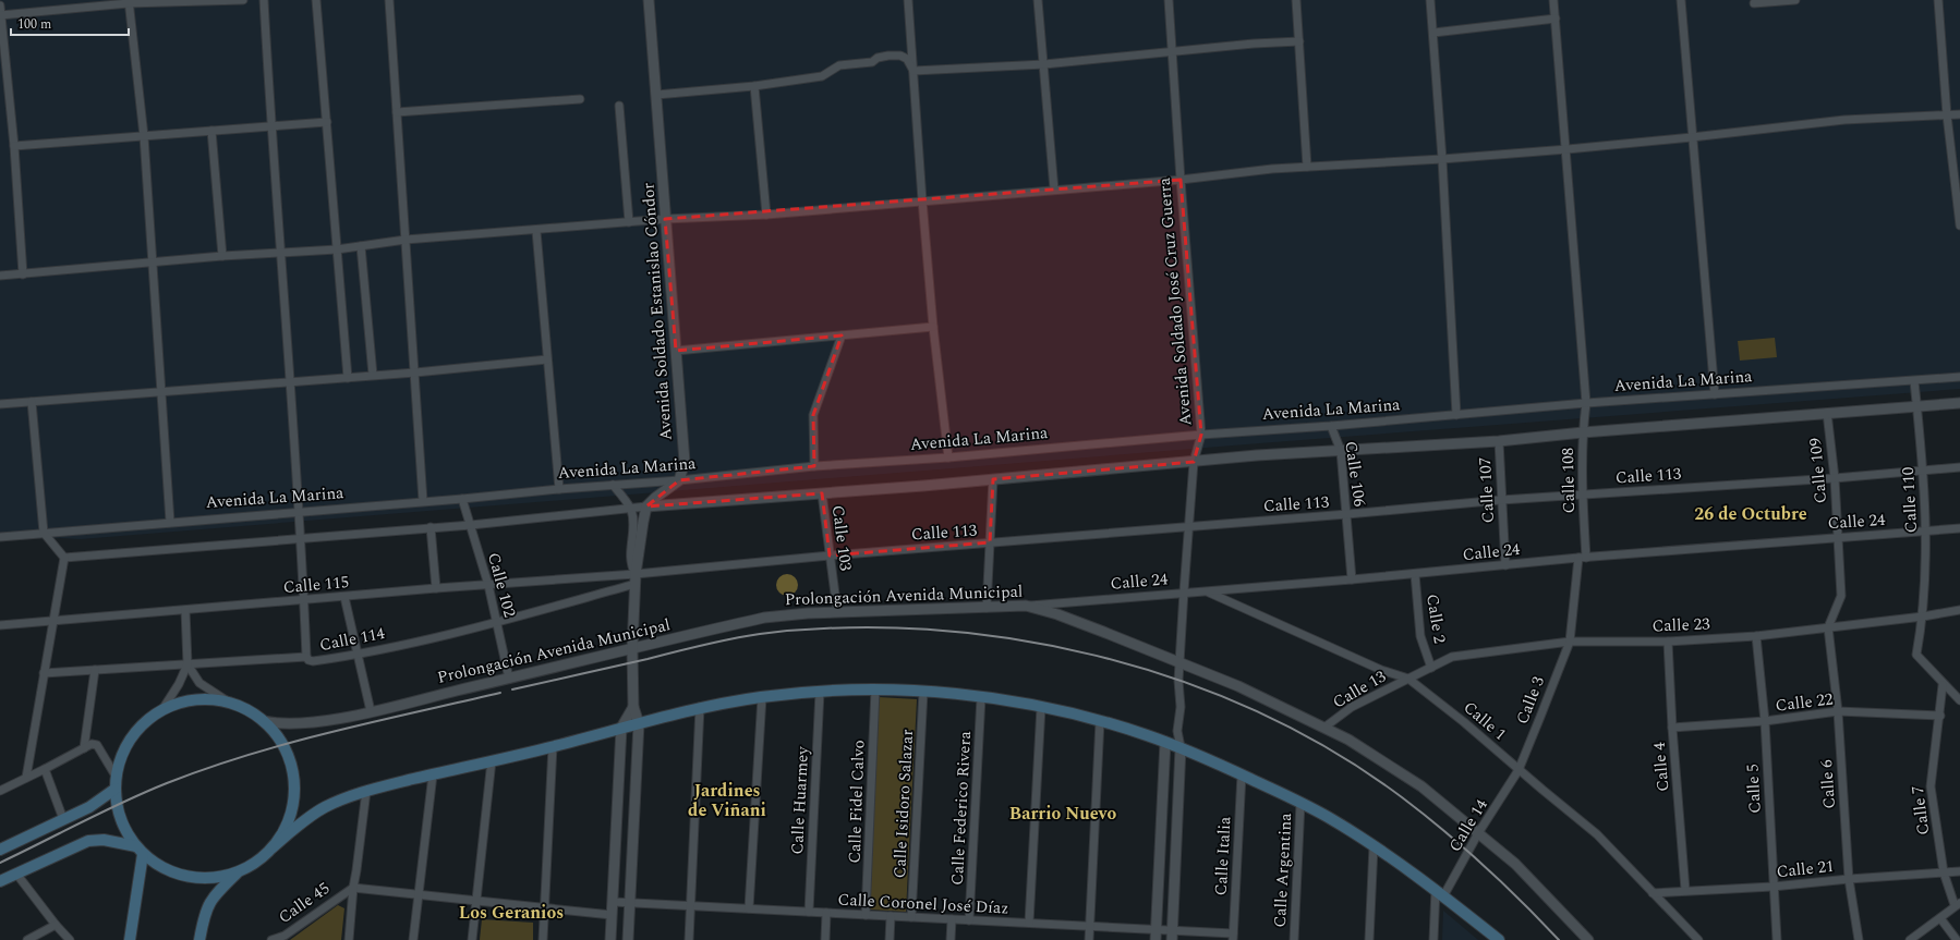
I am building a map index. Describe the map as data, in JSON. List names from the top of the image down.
{
  "streets": {
    "main road": ["Prolongación Avenida Municipal"],
    "street": [
      "Avenida Soldado José Cruz Guerra",
      "Avenida Soldado Estanislao Cóndor",
      "Avenida La Marina",
      "Calle 109",
      "Calle 106",
      "Calle 113",
      "Calle 108",
      "Calle 107",
      "Calle 110",
      "Calle 24",
      "Calle 103",
      "Calle 115",
      "Calle 102",
      "Calle 2",
      "Calle 23",
      "Calle 114",
      "Calle 13",
      "Calle 3",
      "Calle 22",
      "Calle 1",
      "Calle 4",
      "Calle 6",
      "Calle 5",
      "Calle Huarmey",
      "Calle Fidel Calvo",
      "Calle Isidoro Salazar",
      "Calle Federico Rivera",
      "Calle 7",
      "Calle 14",
      "Calle Italia",
      "Calle 21",
      "Calle Argentina",
      "Calle 45",
      "Calle Coronel José Díaz"
    ]
  },
  "crossings": [
    ["Avenida Soldado José Cruz Guerra", "Avenida La Marina"],
    ["Avenida Soldado José Cruz Guerra", "Calle 113"],
    ["Avenida Soldado José Cruz Guerra", "Calle 24"],
    ["Avenida Soldado José Cruz Guerra", "Prolongación Avenida Municipal"],
    ["Avenida Soldado José Cruz Guerra", "Calle Coronel José Díaz"],
    ["Avenida Soldado Estanislao Cóndor", "Avenida La Marina"],
    ["Avenida La Marina", "Calle 106"],
    ["Avenida La Marina", "Calle 108"],
    ["Avenida La Marina", "Calle 110"],
    ["Avenida La Marina", "Calle 102"],
    ["Calle 109", "Calle 113"],
    ["Calle 109", "Calle 24"],
    ["Calle 109", "Calle 23"],
    ["Calle 109", "Calle 6"],
    ["Calle 106", "Calle 113"],
    ["Calle 106", "Calle 24"],
    ["Calle 113", "Calle 108"],
    ["Calle 113", "Calle 107"],
    ["Calle 113", "Calle 110"],
    ["Calle 113", "Calle 103"],
    ["Calle 113", "Calle 115"],
    ["Calle 113", "Calle 114"],
    ["Calle 108", "Calle 24"],
    ["Calle 108", "Calle 23"],
    ["Calle 108", "Calle 3"],
    ["Calle 107", "Calle 24"],
    ["Calle 110", "Calle 24"],
    ["Calle 110", "Calle 23"],
    ["Calle 110", "Calle 7"],
    ["Calle 24", "Prolongación Avenida Municipal"],
    ["Calle 24", "Calle 2"],
    ["Calle 24", "Calle 1"],
    ["Calle 103", "Prolongación Avenida Municipal"],
    ["Calle 115", "Calle 102"],
    ["Calle 115", "Calle 114"],
    ["Calle 102", "Prolongación Avenida Municipal"],
    ["Calle 102", "Calle 114"],
    ["Prolongación Avenida Municipal", "Calle 13"],
    ["Prolongación Avenida Municipal", "Calle Huarmey"],
    ["Prolongación Avenida Municipal", "Calle Fidel Calvo"],
    ["Prolongación Avenida Municipal", "Calle Isidoro Salazar"],
    ["Prolongación Avenida Municipal", "Calle Federico Rivera"],
    ["Prolongación Avenida Municipal", "Calle 14"],
    ["Prolongación Avenida Municipal", "Calle Italia"],
    ["Prolongación Avenida Municipal", "Calle Argentina"],
    ["Calle 2", "Calle 23"],
    ["Calle 23", "Calle 13"],
    ["Calle 23", "Calle 3"],
    ["Calle 23", "Calle 1"],
    ["Calle 23", "Calle 4"],
    ["Calle 23", "Calle 6"],
    ["Calle 23", "Calle 5"],
    ["Calle 13", "Calle 1"],
    ["Calle 3", "Calle 1"],
    ["Calle 3", "Calle 14"],
    ["Calle 22", "Calle 4"],
    ["Calle 22", "Calle 6"],
    ["Calle 22", "Calle 5"],
    ["Calle 22", "Calle 7"],
    ["Calle 1", "Calle 14"],
    ["Calle 1", "Calle 21"],
    ["Calle 4", "Calle 21"],
    ["Calle 6", "Calle 21"],
    ["Calle 5", "Calle 21"],
    ["Calle Huarmey", "Calle Coronel José Díaz"],
    ["Calle Fidel Calvo", "Calle Coronel José Díaz"],
    ["Calle Isidoro Salazar", "Calle Coronel José Díaz"],
    ["Calle Federico Rivera", "Calle Coronel José Díaz"],
    ["Calle 7", "Calle 21"],
    ["Calle Italia", "Calle Coronel José Díaz"]
  ],
  "districts": [
    "26 de Octubre",
    "Jardines de Viñani",
    "Barrio Nuevo",
    "Los Geranios"
  ],
  "scale_bar": "100 m"
}
